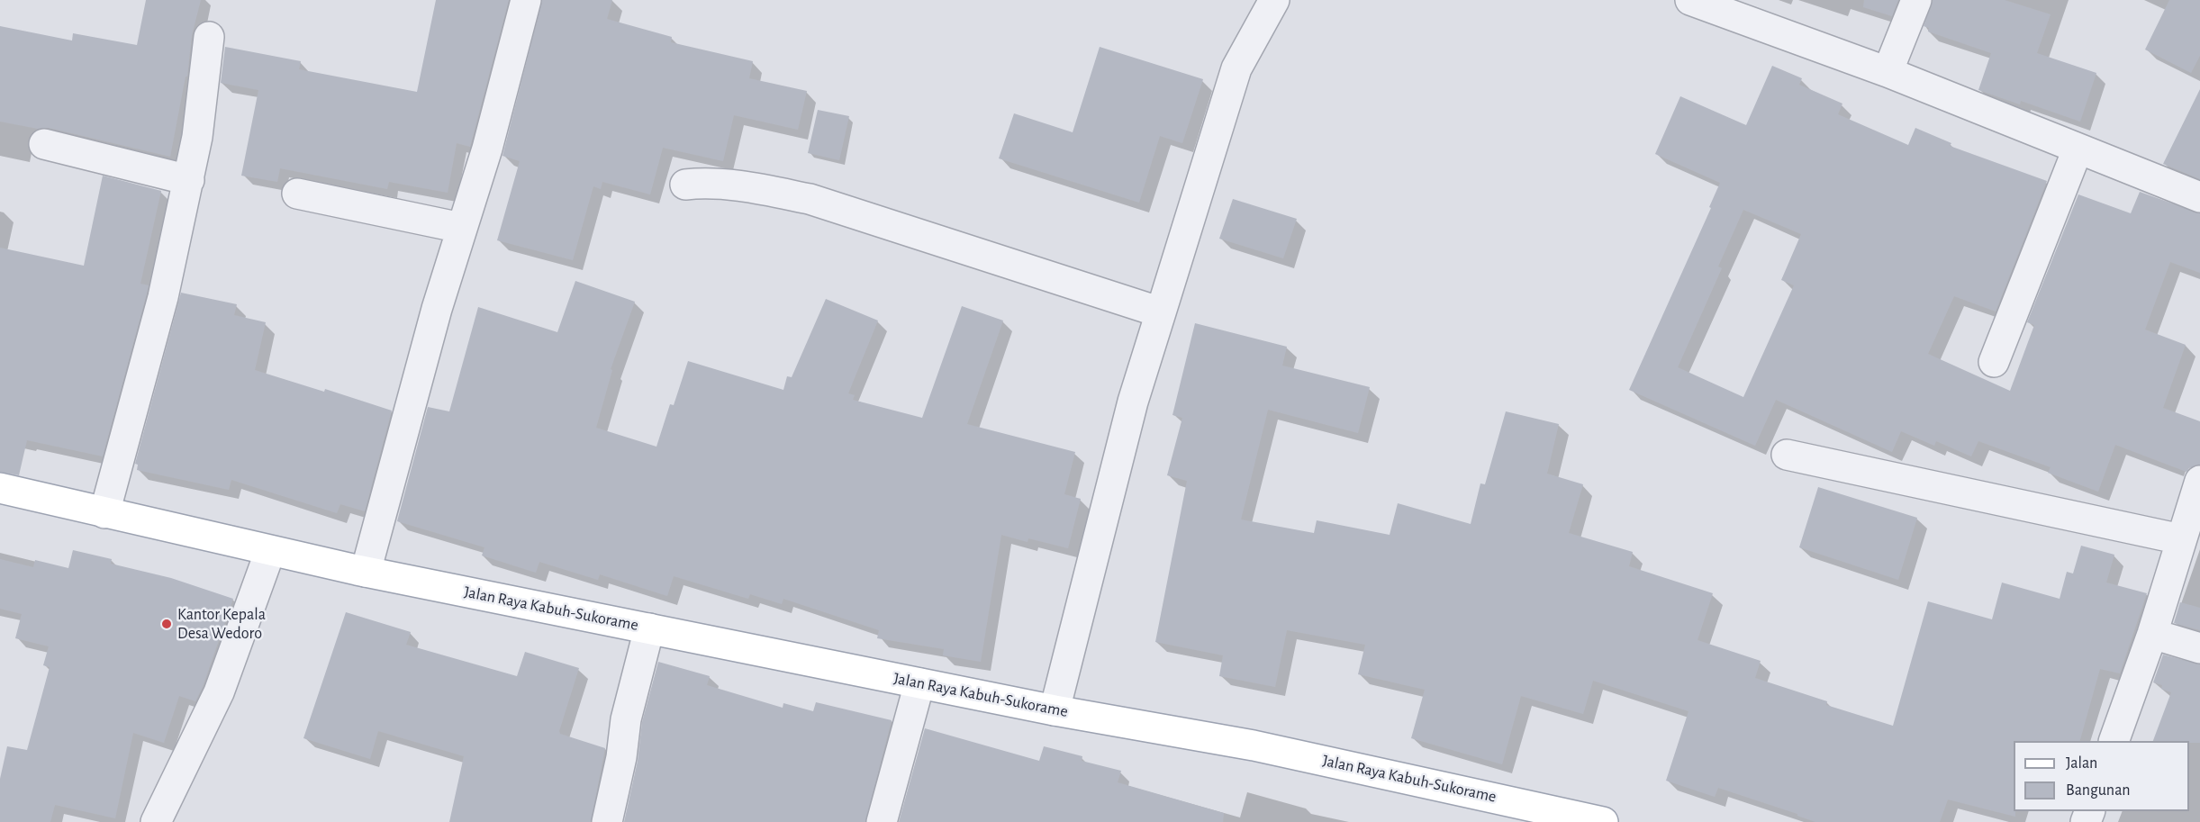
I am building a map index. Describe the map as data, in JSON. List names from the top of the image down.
{
  "streets": {
    "main road": ["Jalan Raya Kabuh-Sukorame"]
  },
  "places": ["Kantor Kepala Desa Wedoro"],
  "legend": ["Jalan", "Bangunan"]
}
